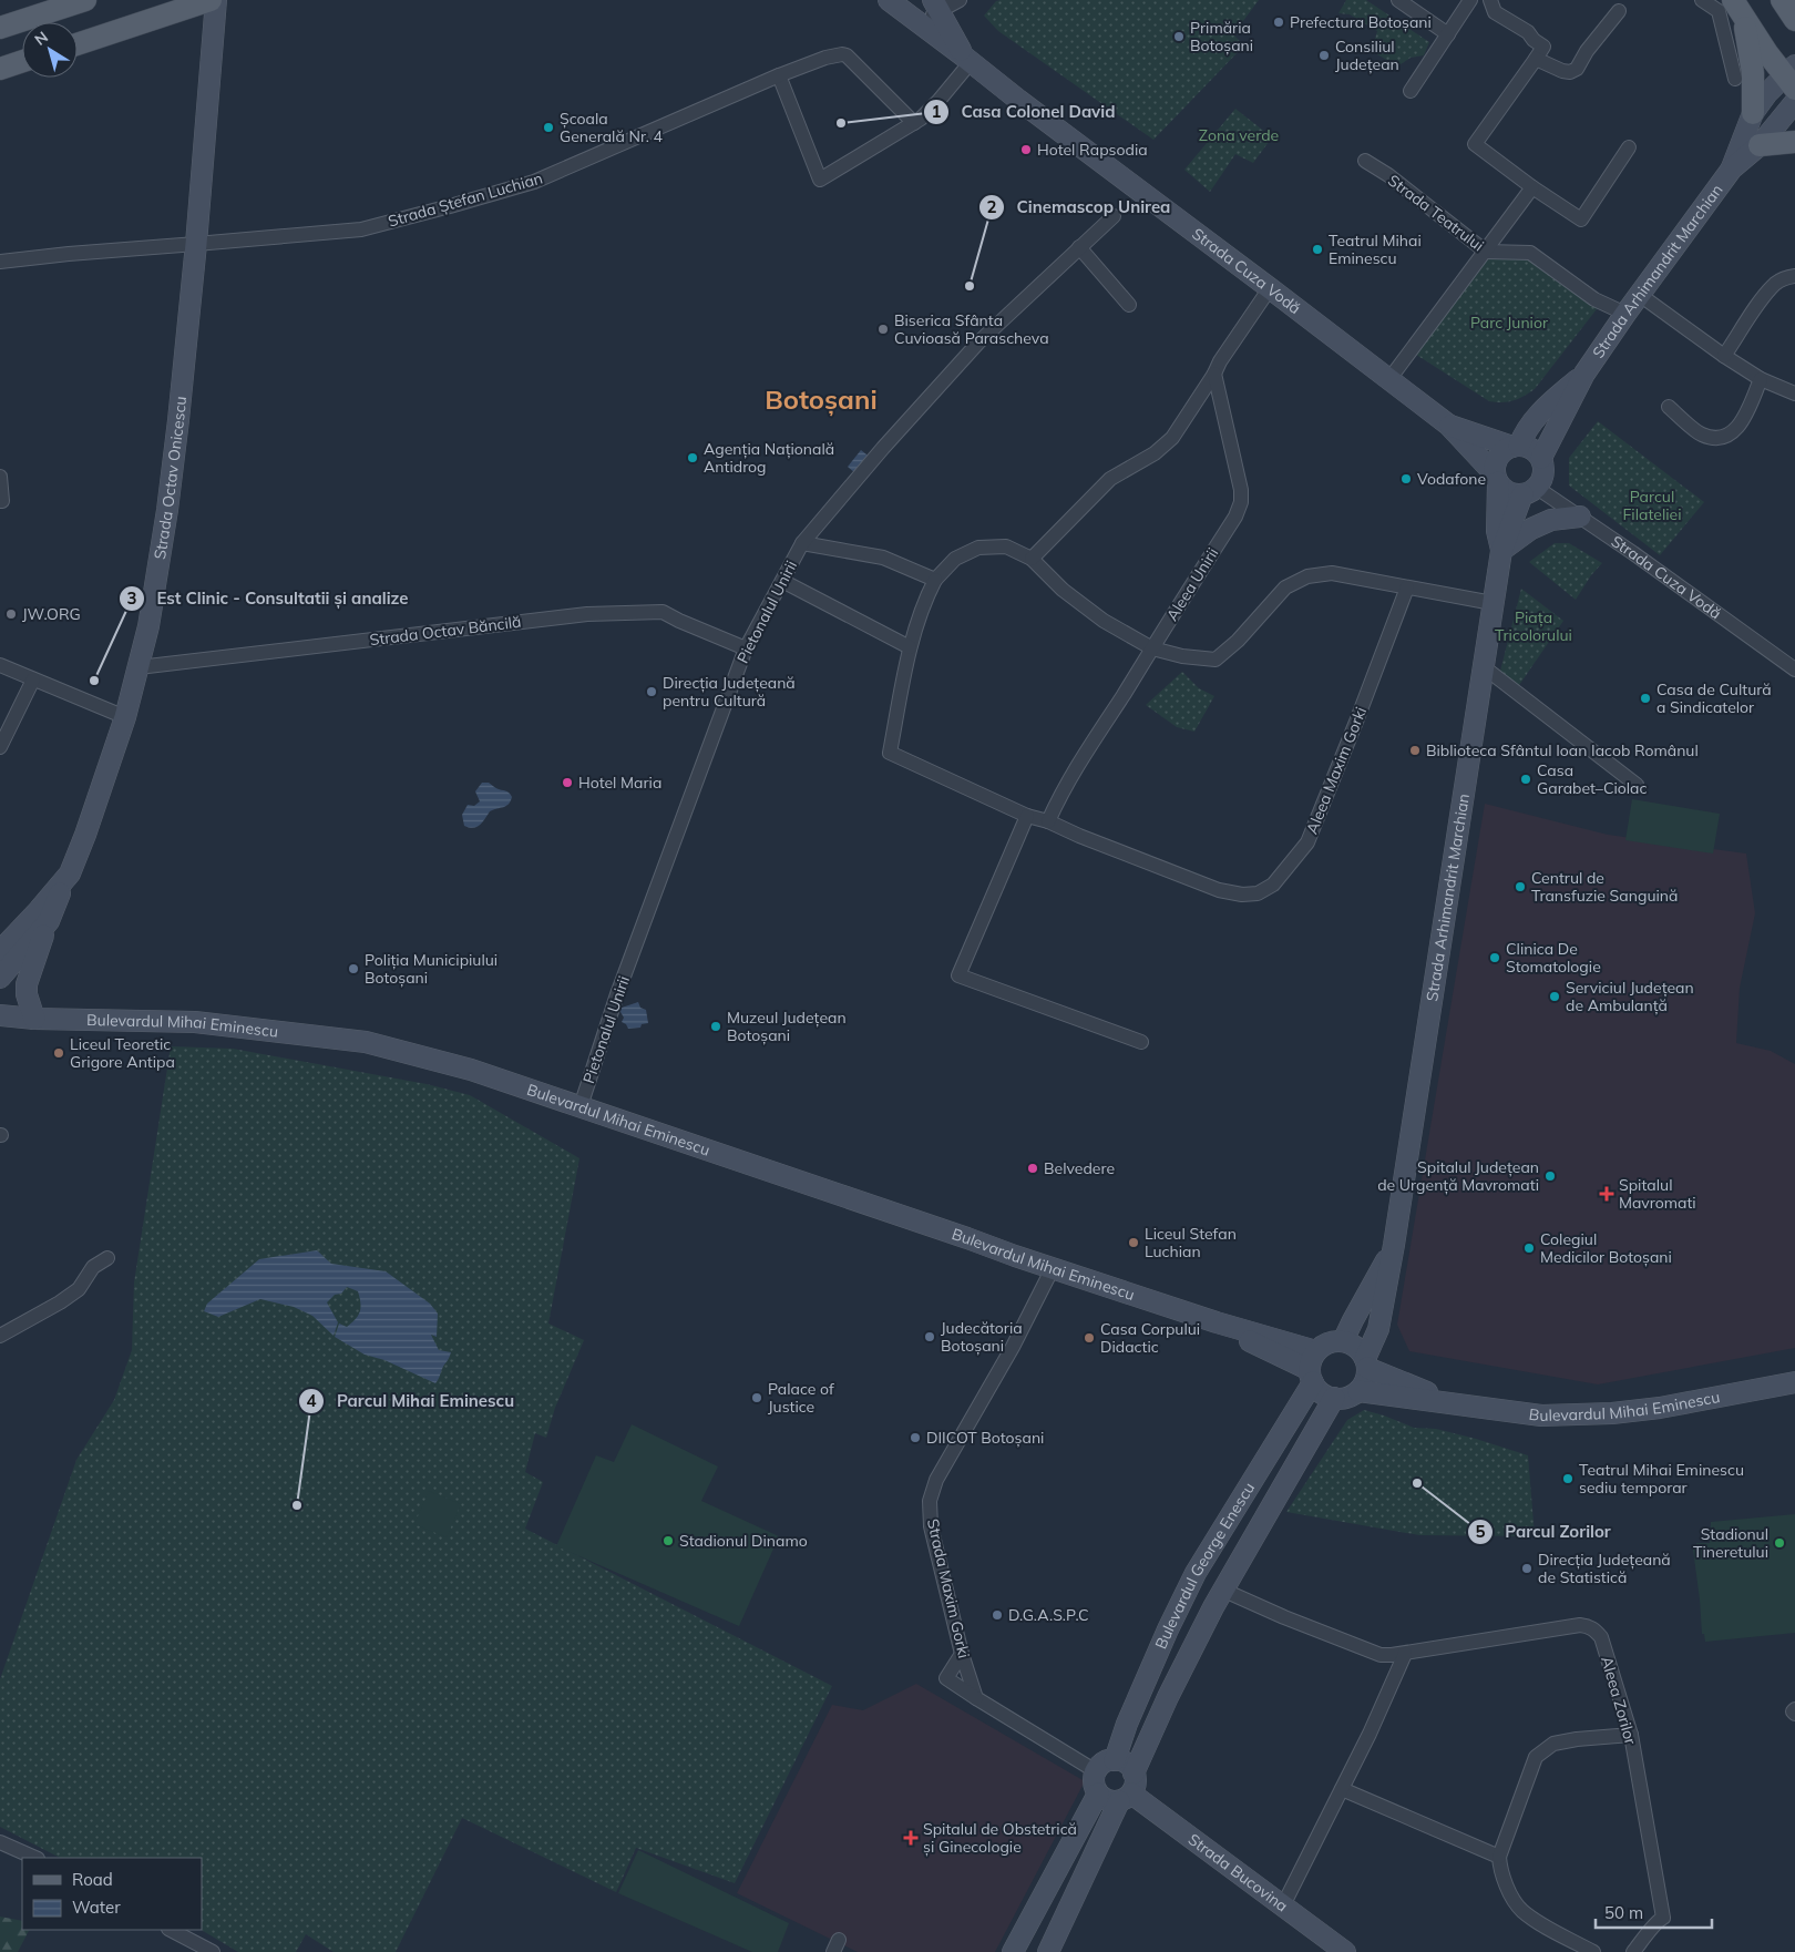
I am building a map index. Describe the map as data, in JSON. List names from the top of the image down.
{
  "streets": {
    "main road": [
      "Strada Cuza Vodă",
      "Strada Arhimandrit Marchian",
      "Strada Octav Onicescu",
      "Bulevardul Mihai Eminescu",
      "Bulevardul George Enescu",
      "Strada Bucovina"
    ],
    "street": [
      "Strada Ștefan Luchian",
      "Strada Teatrului",
      "Aleea Unirii",
      "Pietonalul Unirii",
      "Strada Octav Băncilă",
      "Aleea Maxim Gorki",
      "Strada Maxim Gorki",
      "Aleea Zorilor"
    ]
  },
  "crossings": [
    ["Strada Ștefan Luchian", "Strada Octav Onicescu"],
    ["Strada Teatrului", "Strada Arhimandrit Marchian"],
    ["Strada Cuza Vodă", "Strada Arhimandrit Marchian"],
    ["Strada Arhimandrit Marchian", "Bulevardul Mihai Eminescu"],
    ["Strada Arhimandrit Marchian", "Bulevardul George Enescu"],
    ["Strada Octav Onicescu", "Strada Octav Băncilă"],
    ["Aleea Unirii", "Aleea Maxim Gorki"],
    ["Pietonalul Unirii", "Strada Octav Băncilă"],
    ["Pietonalul Unirii", "Bulevardul Mihai Eminescu"],
    ["Bulevardul Mihai Eminescu", "Bulevardul George Enescu"],
    ["Bulevardul Mihai Eminescu", "Strada Maxim Gorki"],
    ["Bulevardul George Enescu", "Aleea Zorilor"],
    ["Bulevardul George Enescu", "Strada Bucovina"]
  ],
  "districts": ["Botoșani"],
  "parks": [
    "Zona verde",
    "Parc Junior",
    "Parcul Filateliei",
    "Piața Tricolorului"
  ],
  "places": {
    "other": [
      "Prefectura Botoșani",
      "Primăria Botoșani",
      "Consiliul Județean",
      "Casa Colonel David",
      "Școala Generală Nr. 4",
      "Hotel Rapsodia",
      "Teatrul Mihai Eminescu",
      "Cinemascop Unirea",
      "Biserica Sfânta Cuvioasă Parascheva",
      "Agenția Națională Antidrog",
      "Vodafone",
      "JW.ORG",
      "Est Clinic - Consultatii și analize",
      "Direcția Județeană pentru Cultură",
      "Casa de Cultură a Sindicatelor",
      "Biblioteca Sfântul Ioan Iacob Românul",
      "Casa Garabet–Ciolac",
      "Hotel Maria",
      "Centrul de Transfuzie Sanguină",
      "Clinica De Stomatologie",
      "Poliția Municipiului Botoșani",
      "Serviciul Județean de Ambulanță",
      "Muzeul Județean Botoșani",
      "Liceul Teoretic Grigore Antipa",
      "Belvedere",
      "Spitalul Județean de Urgență Mavromati",
      "Liceul Stefan Luchian",
      "Colegiul Medicilor Botoșani",
      "Judecătoria Botoșani",
      "Casa Corpului Didactic",
      "Palace of Justice",
      "DIICOT Botoșani",
      "Teatrul Mihai Eminescu sediu temporar",
      "Parcul Zorilor",
      "Parcul Mihai Eminescu",
      "Stadionul Dinamo",
      "Stadionul Tineretului",
      "Direcția Județeană de Statistică",
      "D.G.A.S.P.C"
    ],
    "health": ["Spitalul Mavromati", "Spitalul de Obstetrică și Ginecologie"]
  },
  "legend": ["Road", "Water"],
  "scale_bar": "50 m",
  "north": "top left"
}
